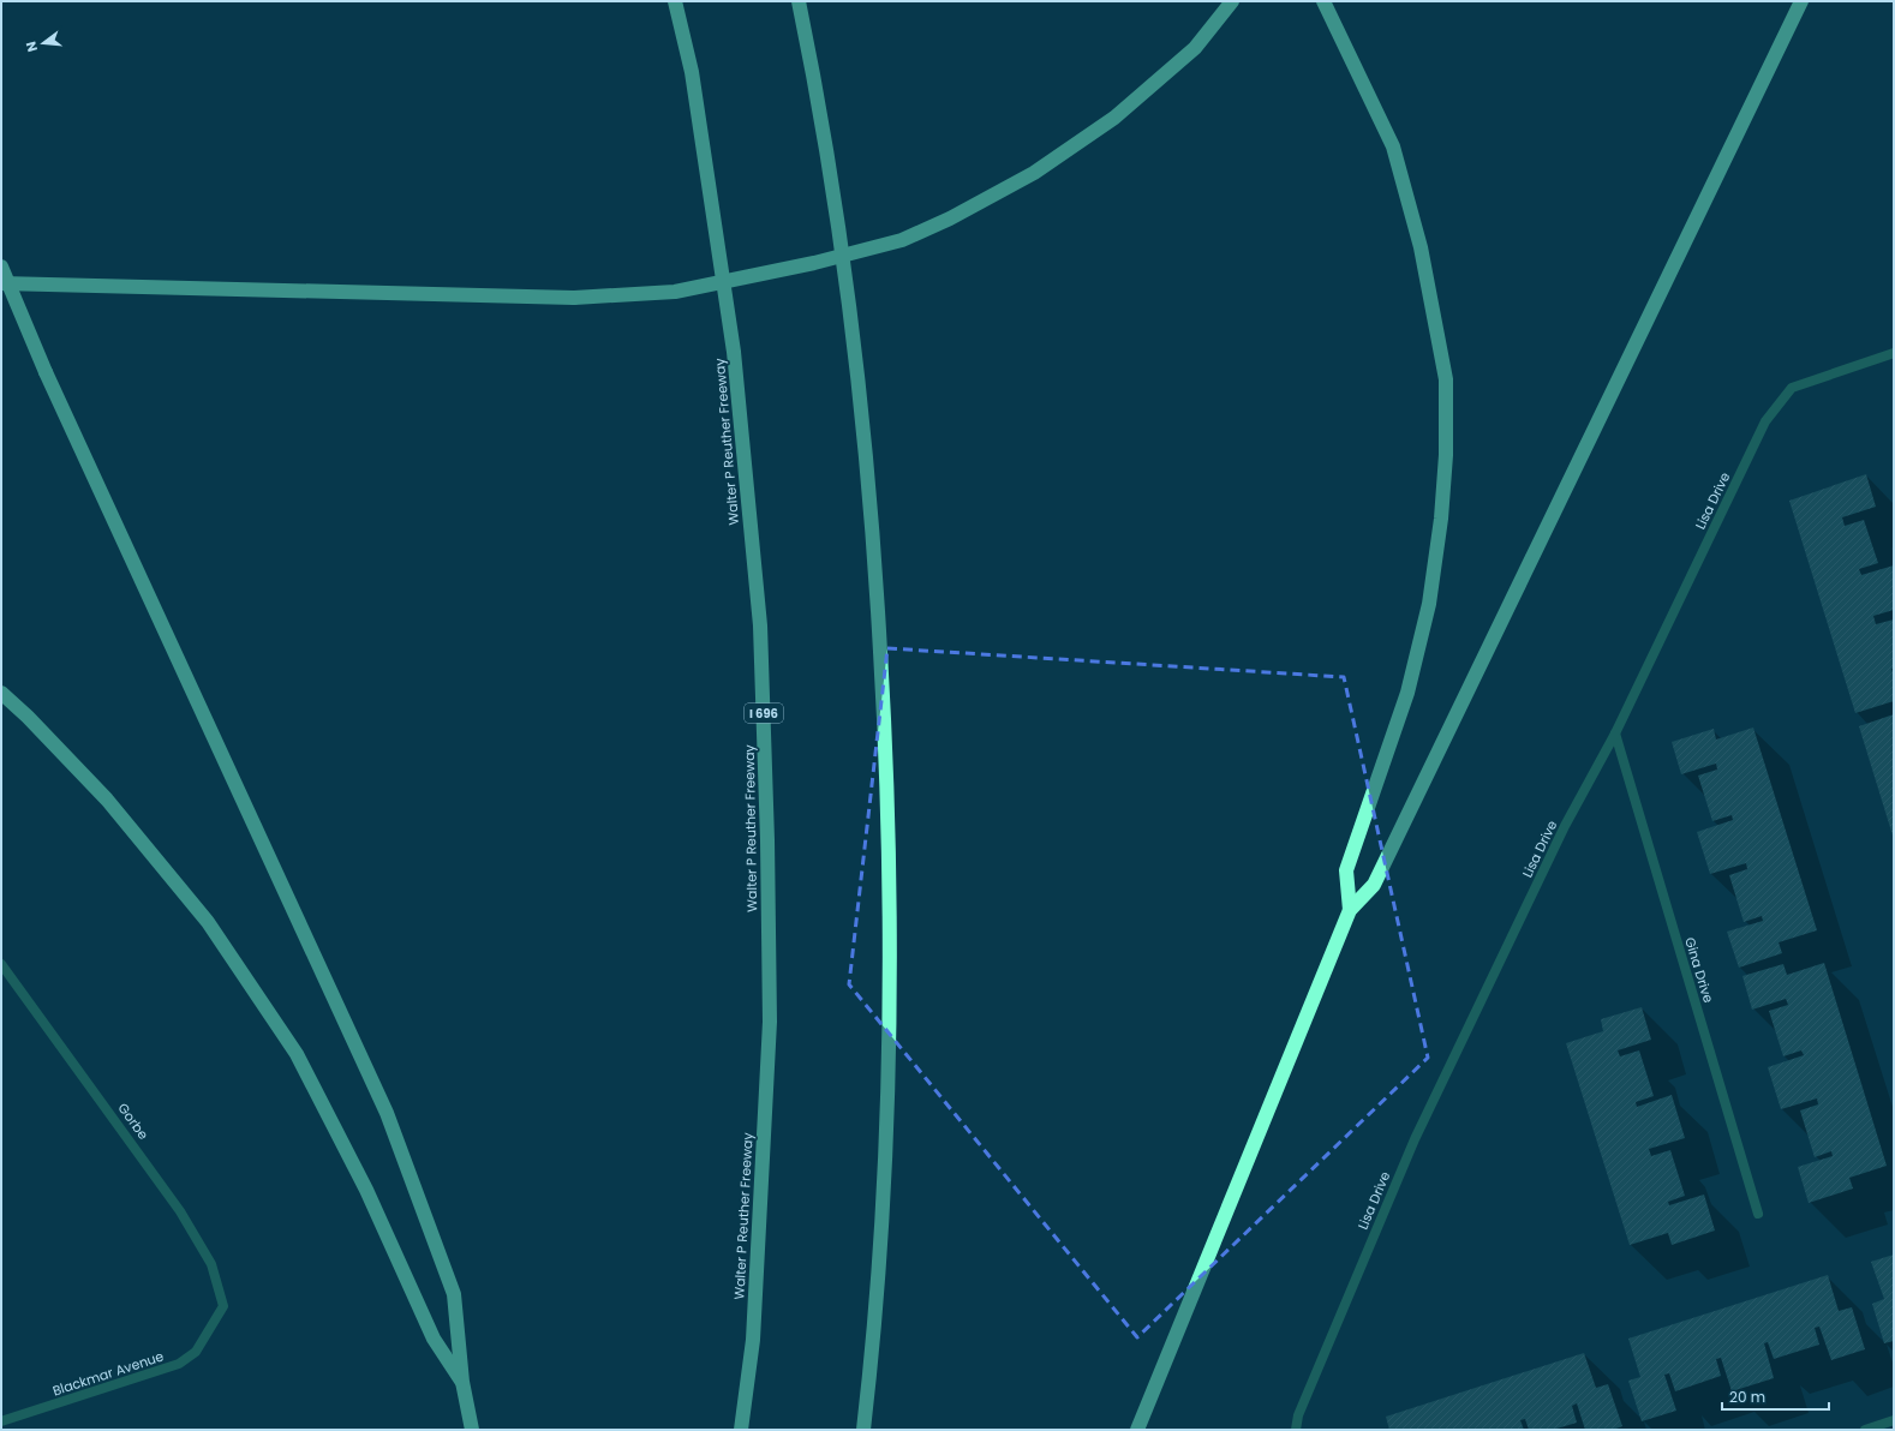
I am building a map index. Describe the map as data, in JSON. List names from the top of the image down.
{
  "streets": {
    "highway": ["Walter P Reuther Freeway", "I 696"],
    "street": [
      "Lisa Drive",
      "Gina Drive",
      "Gorbe",
      "Blackmar Avenue"
    ]
  },
  "crossings": [
    ["Lisa Drive", "Gina Drive"],
    ["Gorbe", "Blackmar Avenue"]
  ],
  "scale_bar": "20 m",
  "north": "left"
}
